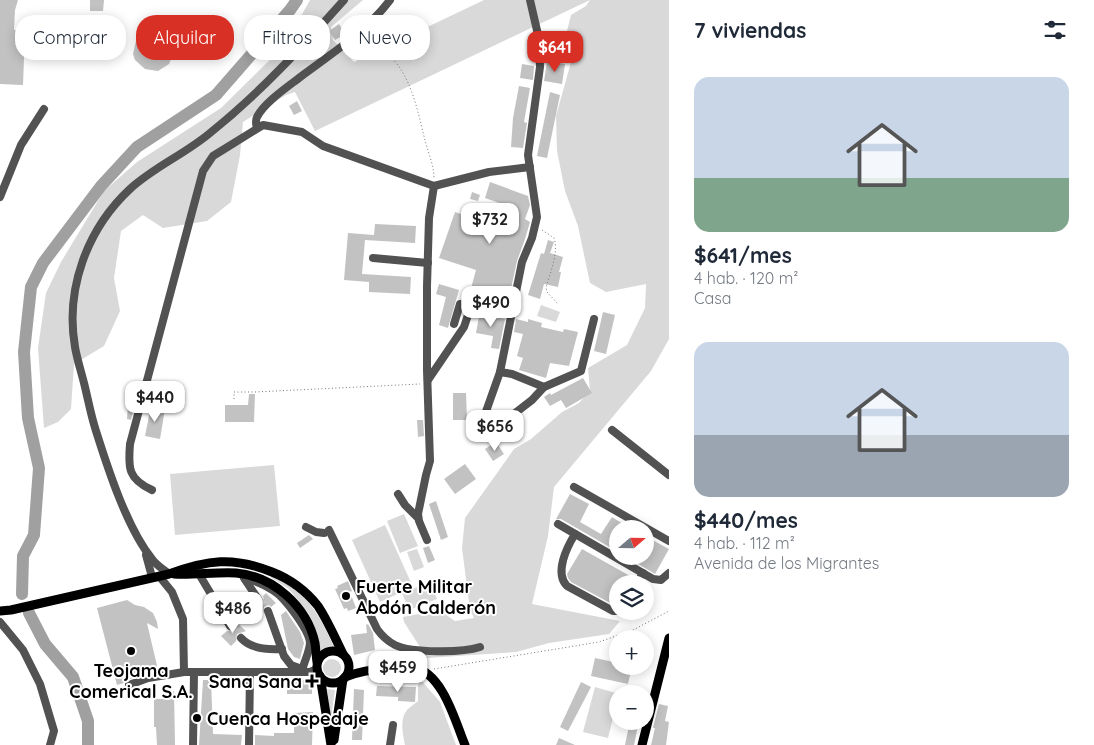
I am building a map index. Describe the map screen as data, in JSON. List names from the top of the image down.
{
  "places": {
    "other": ["Fuerte Militar Abdón Calderón", "Teojama Comerical S.A.", "Cuenca Hospedaje"],
    "health": ["Sana Sana"]
  },
  "north": "right",
  "page": {
    "heading": "7 viviendas",
    "chip": [
      "Comprar",
      "Alquilar",
      "Filtros",
      "Nuevo"
    ],
    "price": [
      "$641",
      "$732",
      "$490",
      "$440",
      "$656",
      "$486",
      "$459"
    ],
    "list": [
      {
        "name": "$641/mes",
        "note": "4 hab. · 120 m² · Casa"
      },
      {
        "name": "$440/mes",
        "note": "4 hab. · 112 m² · Avenida de los Migrantes"
      }
    ],
    "map_buttons": ["+", "−"]
  }
}
